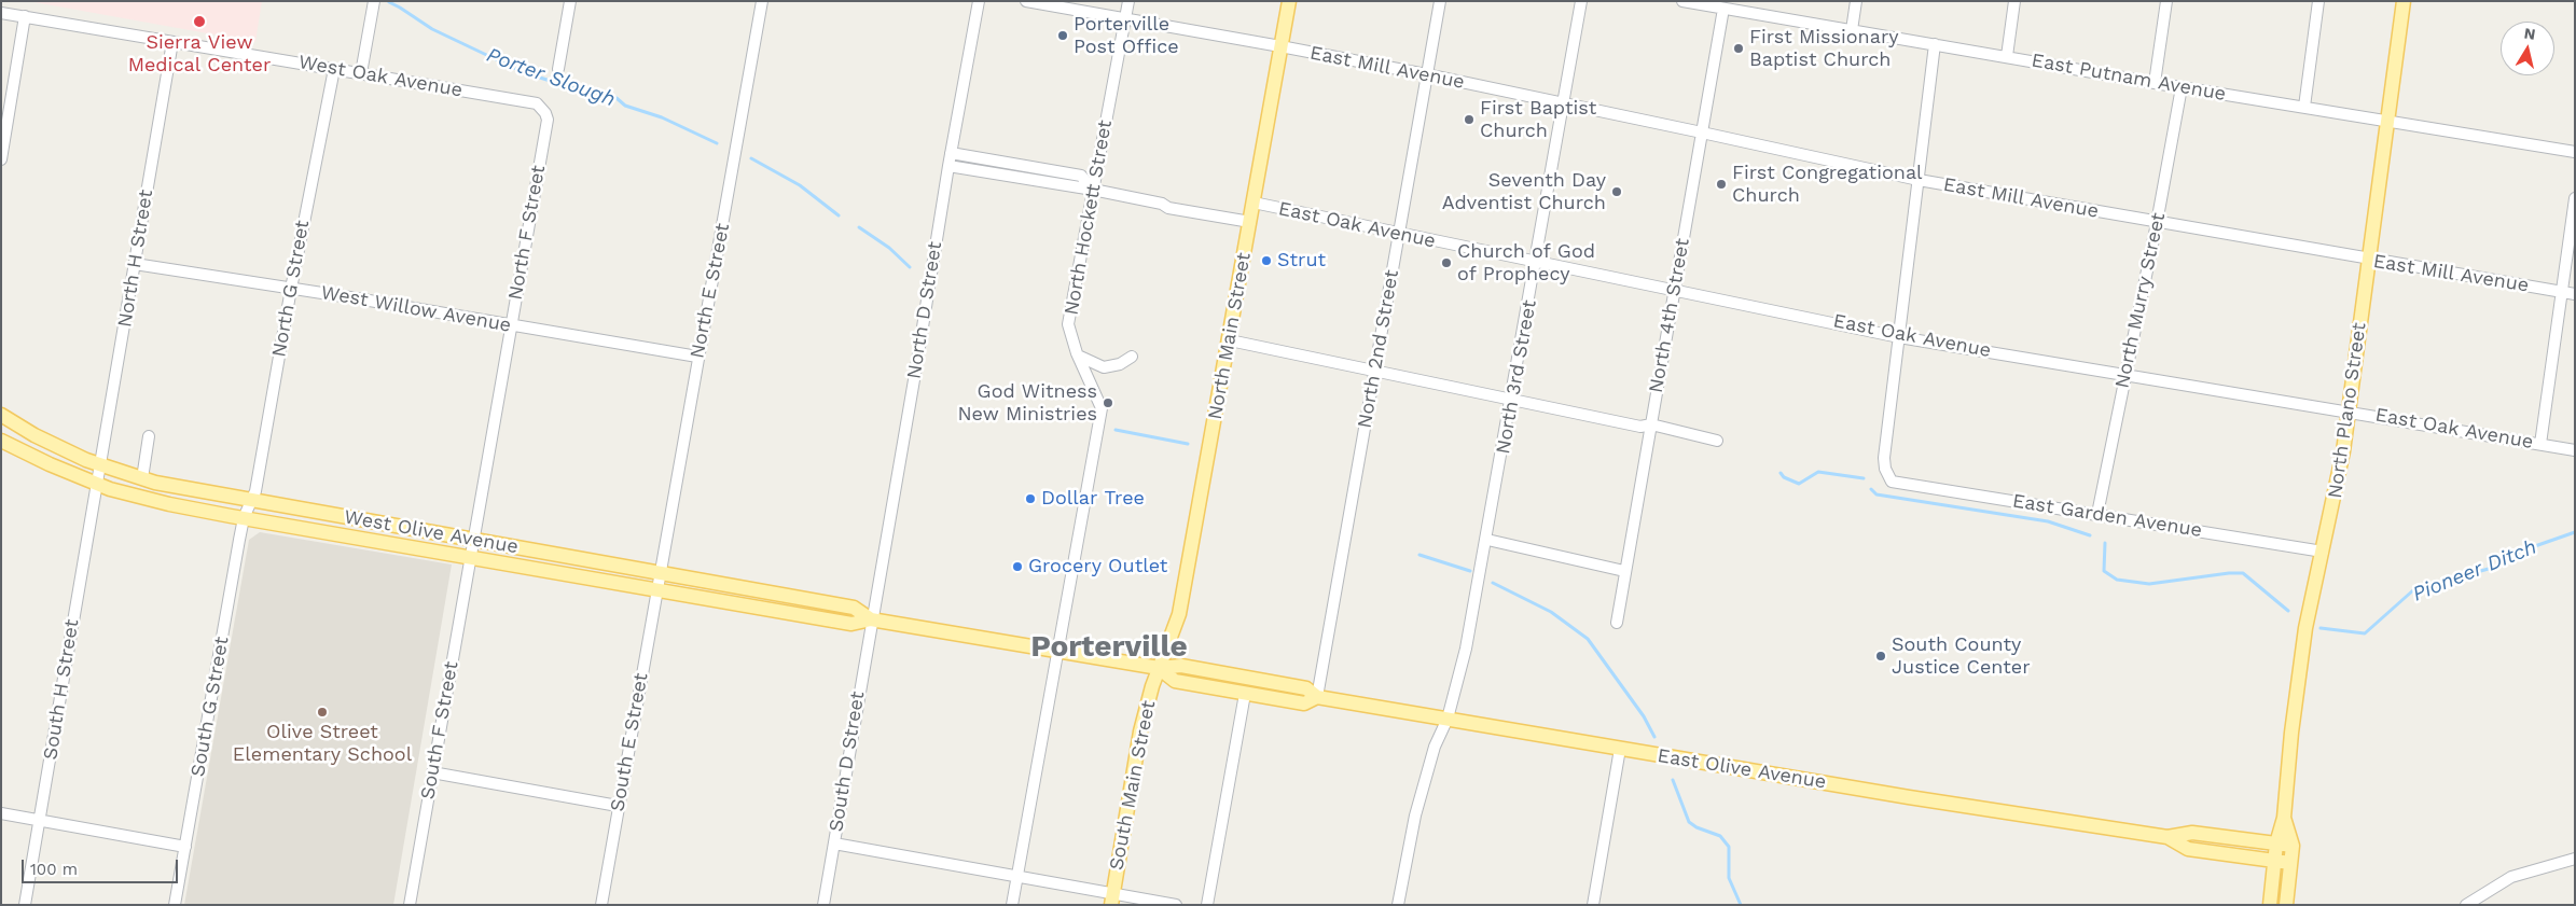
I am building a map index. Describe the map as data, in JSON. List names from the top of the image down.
{
  "streets": {
    "main road": [
      "North Main Street",
      "North Plano Street",
      "West Olive Avenue",
      "East Olive Avenue",
      "South Main Street"
    ],
    "street": [
      "East Mill Avenue",
      "West Oak Avenue",
      "East Putnam Avenue",
      "North Hockett Street",
      "East Oak Avenue",
      "North F Street",
      "North H Street",
      "North G Street",
      "North E Street",
      "North Murry Street",
      "West Willow Avenue",
      "North D Street",
      "North 4th Street",
      "North 2nd Street",
      "North 3rd Street",
      "East Garden Avenue",
      "South H Street",
      "South G Street",
      "South F Street",
      "South E Street",
      "South D Street"
    ]
  },
  "crossings": [
    ["East Mill Avenue", "North Hockett Street"],
    ["East Mill Avenue", "North Murry Street"],
    ["East Mill Avenue", "North 4th Street"],
    ["East Mill Avenue", "North Main Street"],
    ["East Mill Avenue", "North 2nd Street"],
    ["East Mill Avenue", "North 3rd Street"],
    ["East Mill Avenue", "North Plano Street"],
    ["West Oak Avenue", "North F Street"],
    ["West Oak Avenue", "North H Street"],
    ["West Oak Avenue", "North G Street"],
    ["East Putnam Avenue", "North Murry Street"],
    ["East Putnam Avenue", "North 4th Street"],
    ["East Putnam Avenue", "North Plano Street"],
    ["North Hockett Street", "West Olive Avenue"],
    ["East Oak Avenue", "North Murry Street"],
    ["East Oak Avenue", "North 4th Street"],
    ["East Oak Avenue", "North Main Street"],
    ["East Oak Avenue", "North 2nd Street"],
    ["East Oak Avenue", "North 3rd Street"],
    ["East Oak Avenue", "North Plano Street"],
    ["East Oak Avenue", "East Garden Avenue"],
    ["North F Street", "West Willow Avenue"],
    ["North F Street", "West Olive Avenue"],
    ["North F Street", "South F Street"],
    ["North H Street", "West Willow Avenue"],
    ["North H Street", "West Olive Avenue"],
    ["North H Street", "South H Street"],
    ["North G Street", "West Willow Avenue"],
    ["North G Street", "West Olive Avenue"],
    ["North G Street", "South G Street"],
    ["North E Street", "West Willow Avenue"],
    ["North E Street", "West Olive Avenue"],
    ["North E Street", "South E Street"],
    ["North Murry Street", "East Garden Avenue"],
    ["North D Street", "West Olive Avenue"],
    ["North D Street", "South D Street"],
    ["North Main Street", "West Olive Avenue"],
    ["North Main Street", "East Olive Avenue"],
    ["North Main Street", "South Main Street"],
    ["North 2nd Street", "East Olive Avenue"],
    ["North 3rd Street", "East Olive Avenue"],
    ["North Plano Street", "East Garden Avenue"],
    ["North Plano Street", "East Olive Avenue"],
    ["West Olive Avenue", "South H Street"],
    ["West Olive Avenue", "South G Street"],
    ["West Olive Avenue", "South F Street"],
    ["West Olive Avenue", "South E Street"],
    ["West Olive Avenue", "South D Street"],
    ["West Olive Avenue", "East Olive Avenue"],
    ["West Olive Avenue", "South Main Street"],
    ["East Olive Avenue", "South Main Street"]
  ],
  "districts": ["Porterville"],
  "water": ["Porter Slough", "Pioneer Ditch"],
  "places": [
    "Sierra View Medical Center",
    "Porterville Post Office",
    "First Missionary Baptist Church",
    "First Baptist Church",
    "First Congregational Church",
    "Seventh Day Adventist Church",
    "Strut",
    "Church of God of Prophecy",
    "God Witness New Ministries",
    "Dollar Tree",
    "Grocery Outlet",
    "South County Justice Center",
    "Olive Street Elementary School"
  ],
  "scale_bar": "100 m",
  "north": "top"
}
